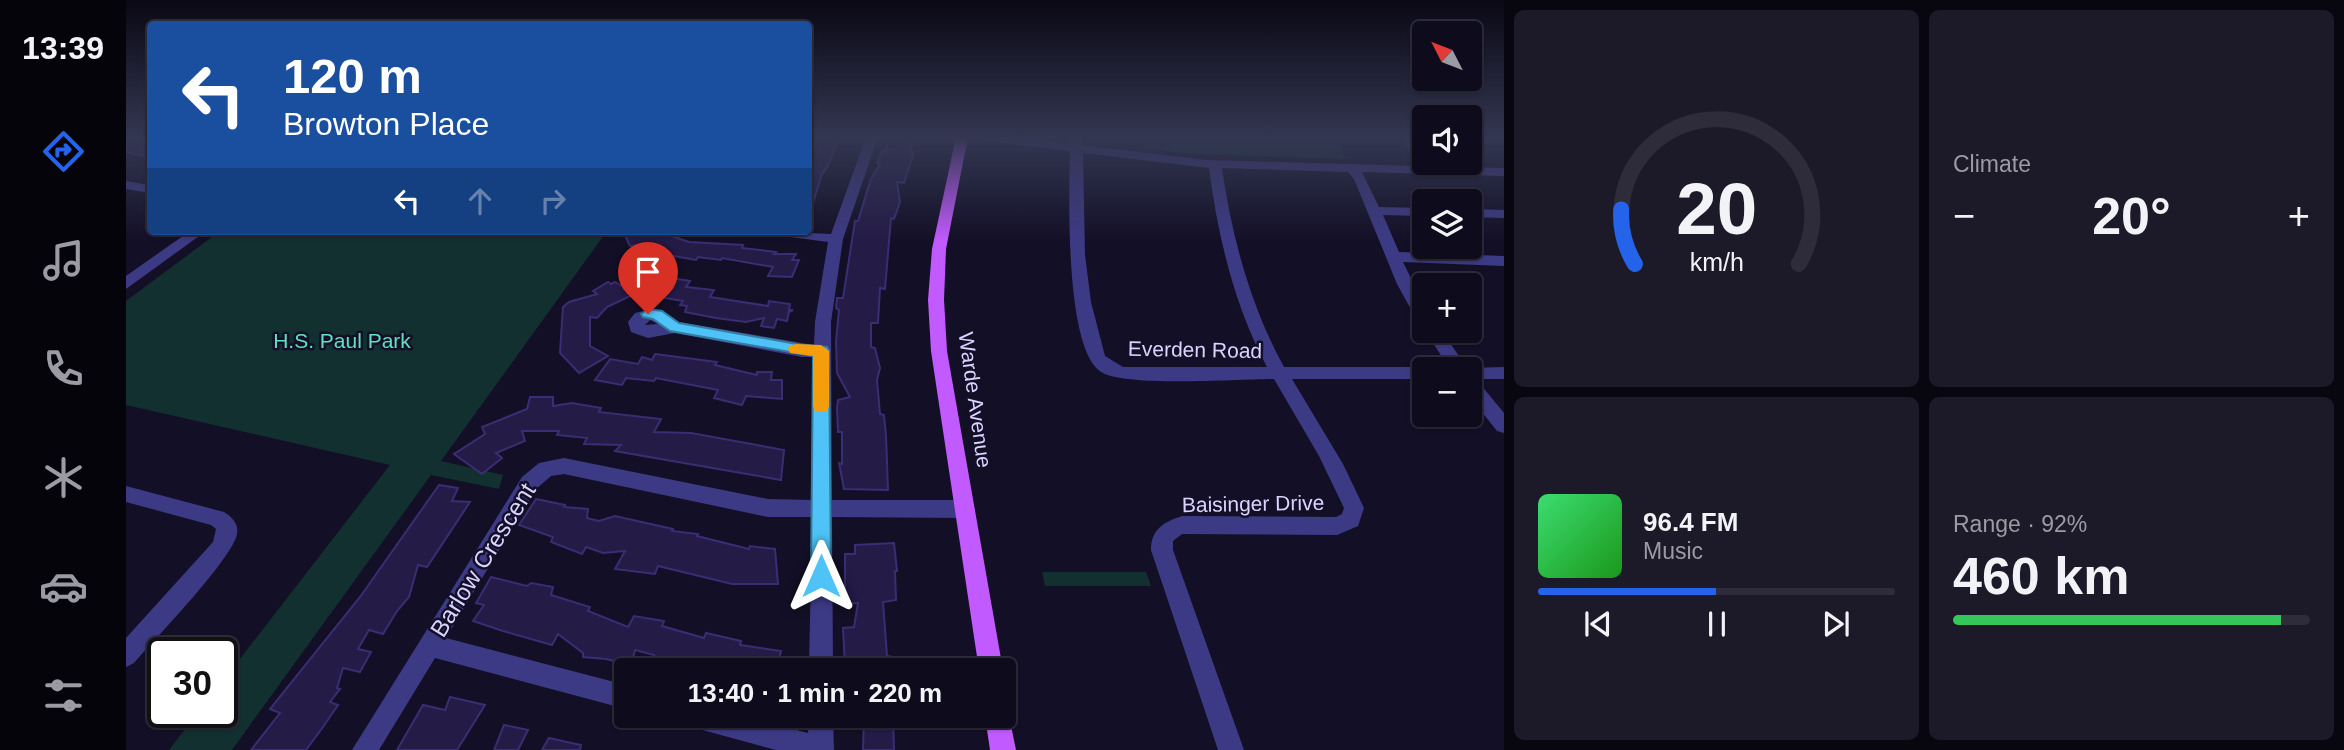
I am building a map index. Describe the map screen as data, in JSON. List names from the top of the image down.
{
  "streets": {
    "main road": ["Warde Avenue"],
    "street": ["Everden Road", "Baisinger Drive", "Barlow Crescent"]
  },
  "crossings": [
    ["Everden Road", "Baisinger Drive"],
    ["Warde Avenue", "Barlow Crescent"]
  ],
  "parks": ["H.S. Paul Park"],
  "north": "top left",
  "page": {
    "tabs": "13:39",
    "tile": [
      "Climate",
      ["Range · 92%", "460 km"]
    ],
    "map_buttons": ["+", "−"],
    "turn": ["120 m", "Browton Place"],
    "heat": ["−", "20°", "+"],
    "song": ["96.4 FM", "Music"],
    "limit": "30",
    "trip": "13:40 · 1 min · 220 m",
    "gauge": ["20", "km/h"]
  }
}
